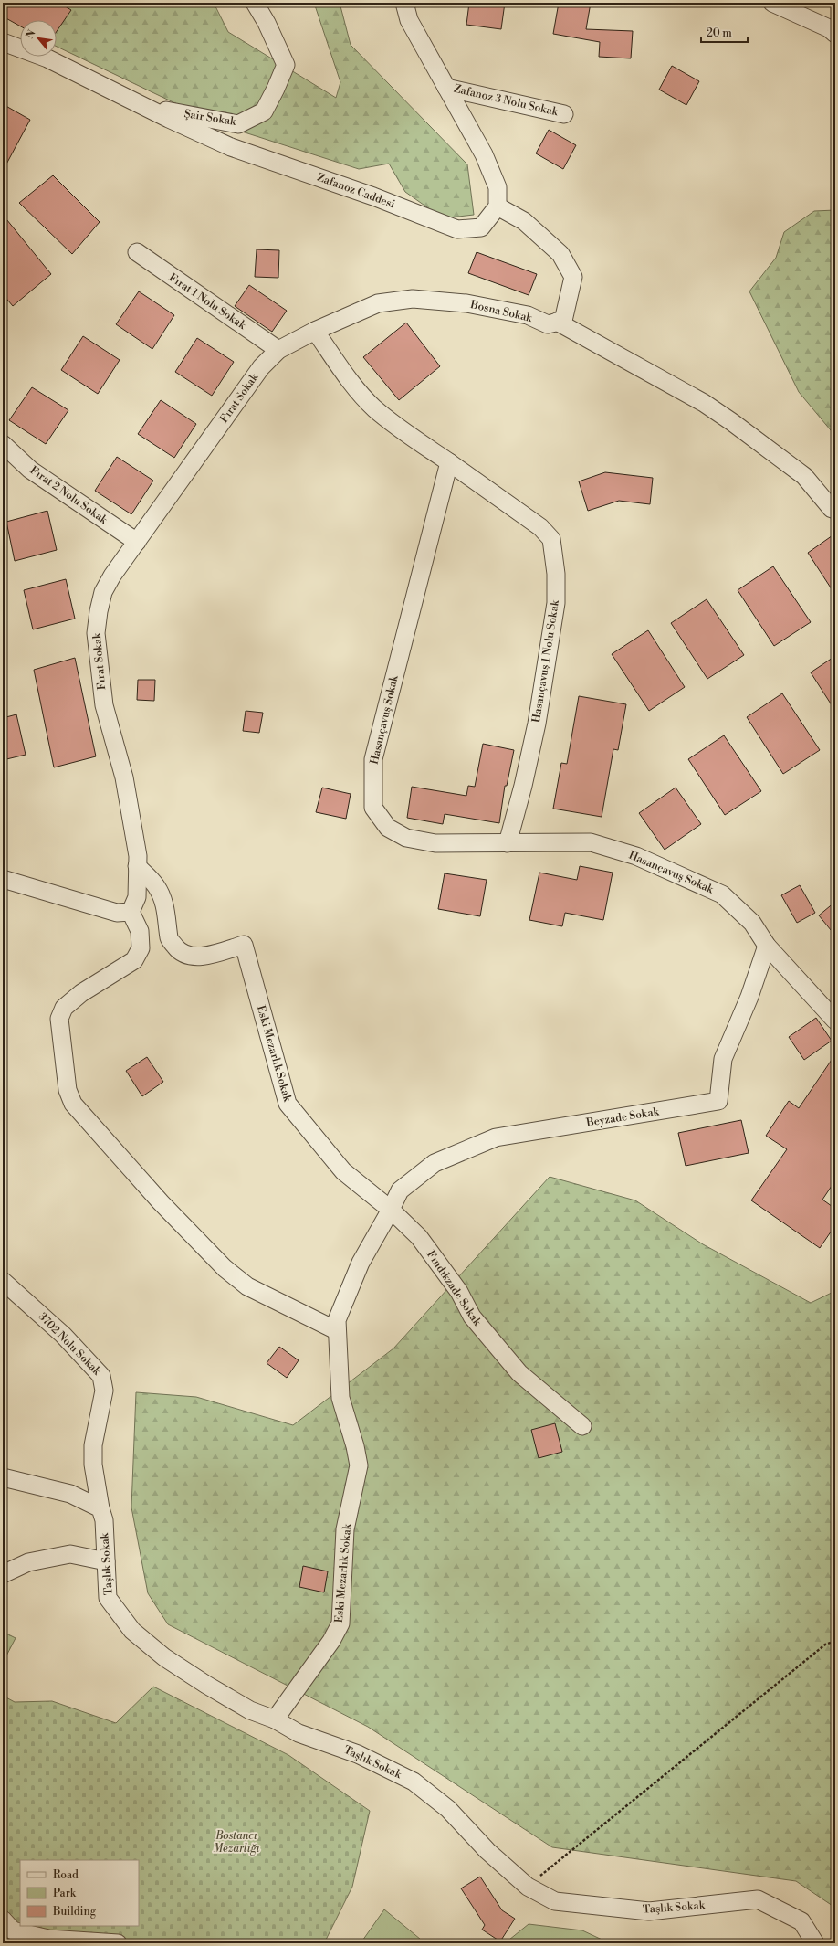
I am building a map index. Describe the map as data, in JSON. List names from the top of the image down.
{
  "streets": {
    "street": [
      "Zafanoz 3 Nolu Sokak",
      "Şair Sokak",
      "Zafanoz Caddesi",
      "Fırat 1 Nolu Sokak",
      "Bosna Sokak",
      "Fırat Sokak",
      "Fırat 2 Nolu Sokak",
      "Hasançavuş 1 Nolu Sokak",
      "Hasançavuş Sokak",
      "Eski Mezarlık Sokak",
      "Beyzade Sokak",
      "Fındıkzade Sokak",
      "3702 Nolu Sokak",
      "Taşlık Sokak"
    ]
  },
  "crossings": [
    ["Şair Sokak", "Zafanoz Caddesi"],
    ["Fırat 1 Nolu Sokak", "Fırat Sokak"],
    ["Bosna Sokak", "Fırat Sokak"],
    ["Fırat Sokak", "Fırat 2 Nolu Sokak"],
    ["Fırat Sokak", "Eski Mezarlık Sokak"],
    ["Hasançavuş 1 Nolu Sokak", "Hasançavuş Sokak"],
    ["Hasançavuş Sokak", "Beyzade Sokak"],
    ["Eski Mezarlık Sokak", "Beyzade Sokak"],
    ["Eski Mezarlık Sokak", "Fındıkzade Sokak"],
    ["Eski Mezarlık Sokak", "Taşlık Sokak"],
    ["Beyzade Sokak", "Fındıkzade Sokak"],
    ["3702 Nolu Sokak", "Taşlık Sokak"]
  ],
  "parks": ["Bostancı Mezarlığı"],
  "legend": ["Road", "Park", "Building"],
  "scale_bar": "20 m",
  "north": "top left"
}
